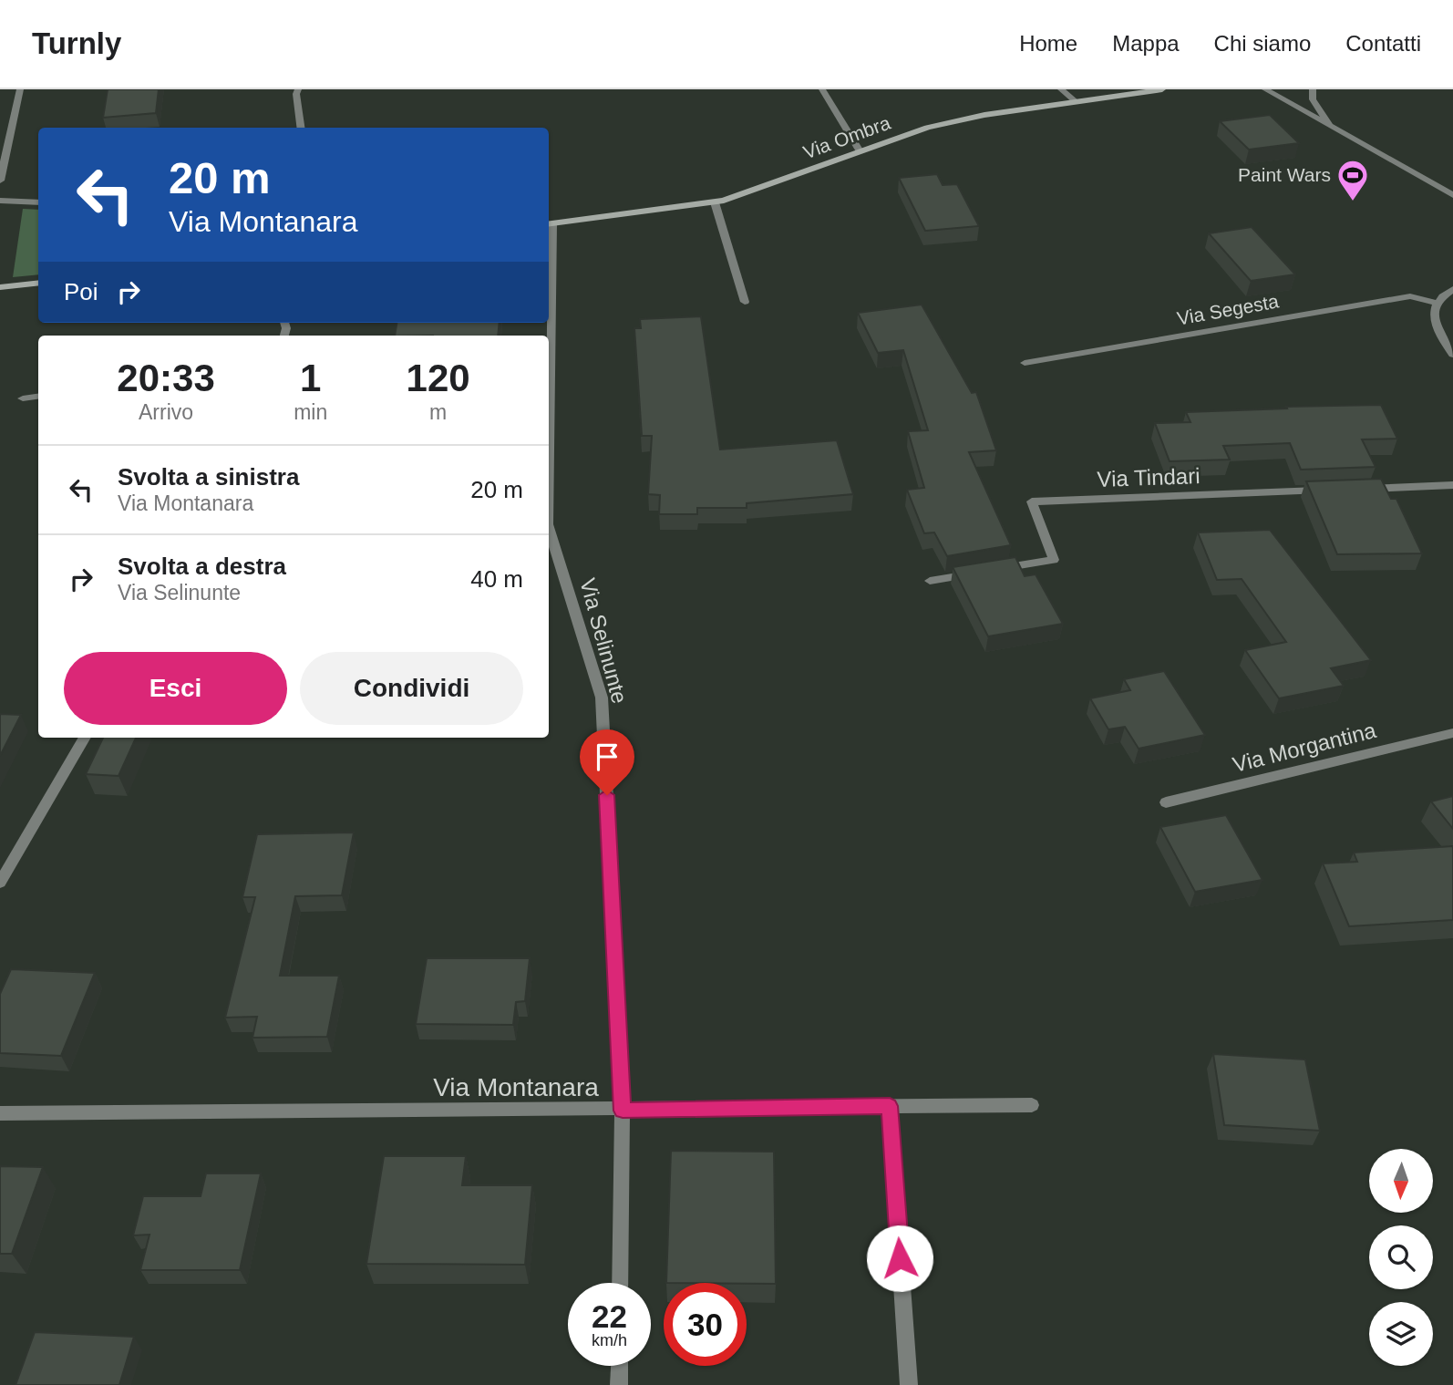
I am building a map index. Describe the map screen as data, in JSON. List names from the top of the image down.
{
  "streets": {
    "main road": ["Via Ombra"],
    "street": [
      "Via Segesta",
      "Via Tindari",
      "Via Selinunte",
      "Via Morgantina",
      "Via Montanara"
    ]
  },
  "crossings": [
    ["Via Selinunte", "Via Montanara"]
  ],
  "places": {
    "sports": ["Paint Wars"]
  },
  "north": "bottom",
  "page": {
    "header": "Turnly",
    "nav": [
      "Home",
      "Mappa",
      "Chi siamo",
      "Contatti"
    ],
    "turn": ["20 m", "Via Montanara"],
    "then": "Poi",
    "eta": [
      "20:33",
      "Arrivo",
      "1",
      "min",
      "120",
      "m"
    ],
    "list": [
      {
        "name": "Svolta a sinistra",
        "note": "Via Montanara",
        "value": "20 m"
      },
      {
        "name": "Svolta a destra",
        "note": "Via Selinunte",
        "value": "40 m"
      }
    ],
    "buttons": ["Esci", "Condividi"],
    "speed": "22 km/h",
    "limit": "30"
  }
}
